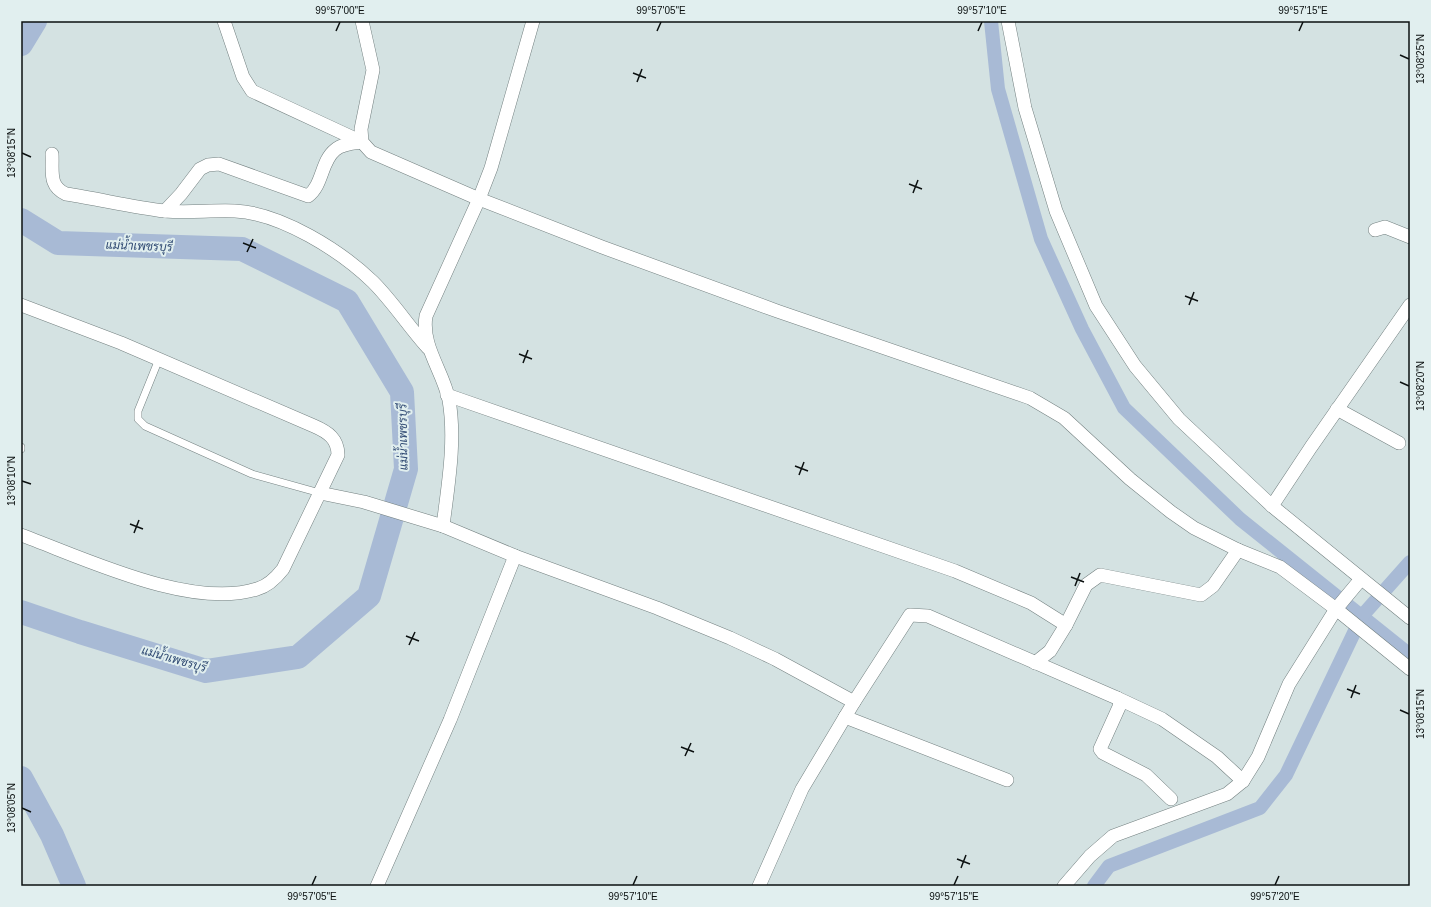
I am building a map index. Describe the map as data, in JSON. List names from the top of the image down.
{
  "water": ["แม่น้ำเพชรบุรี"],
  "coordinates": [
    "99°57'00\"E",
    "99°57'05\"E",
    "99°57'10\"E",
    "99°57'15\"E",
    "13°08'25\"N",
    "13°08'15\"N",
    "13°08'20\"N",
    "13°08'10\"N",
    "13°08'05\"N",
    "99°57'20\"E"
  ]
}
